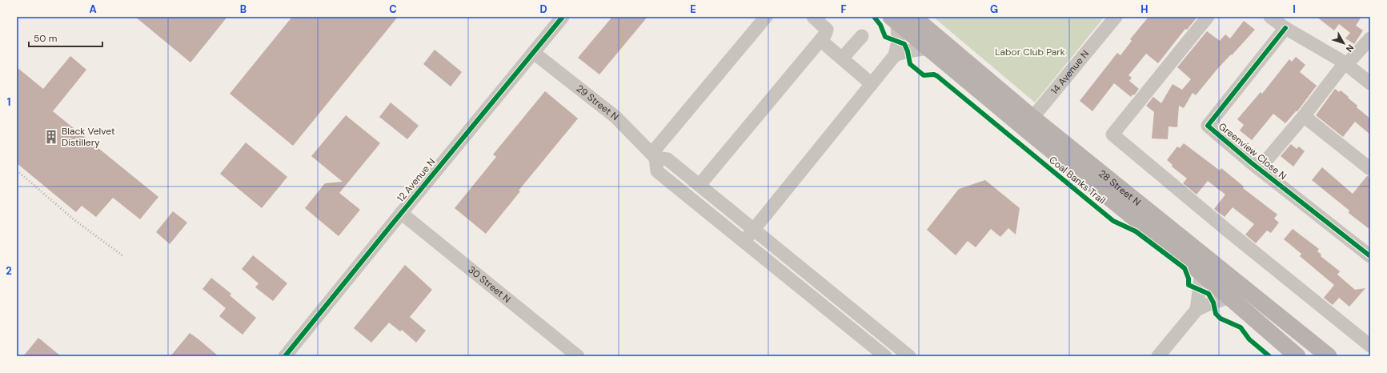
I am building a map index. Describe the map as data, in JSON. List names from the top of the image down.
{
  "streets": {
    "main road": ["28 Street N"],
    "street": [
      "14 Avenue N",
      "29 Street N",
      "Greenview Close N",
      "12 Avenue N",
      "30 Street N"
    ],
    "cycle path": ["Coal Banks Trail"]
  },
  "crossings": [
    ["14 Avenue N", "28 Street N"],
    ["29 Street N", "12 Avenue N"],
    ["12 Avenue N", "30 Street N"]
  ],
  "parks": ["Labor Club Park"],
  "places": {
    "building": ["Black Velvet Distillery"]
  },
  "scale_bar": "50 m",
  "north": "bottom right",
  "grid": {
    "columns": [
      "A",
      "B",
      "C",
      "D",
      "E",
      "F",
      "G",
      "H",
      "I"
    ],
    "rows": ["1", "2"]
  }
}
